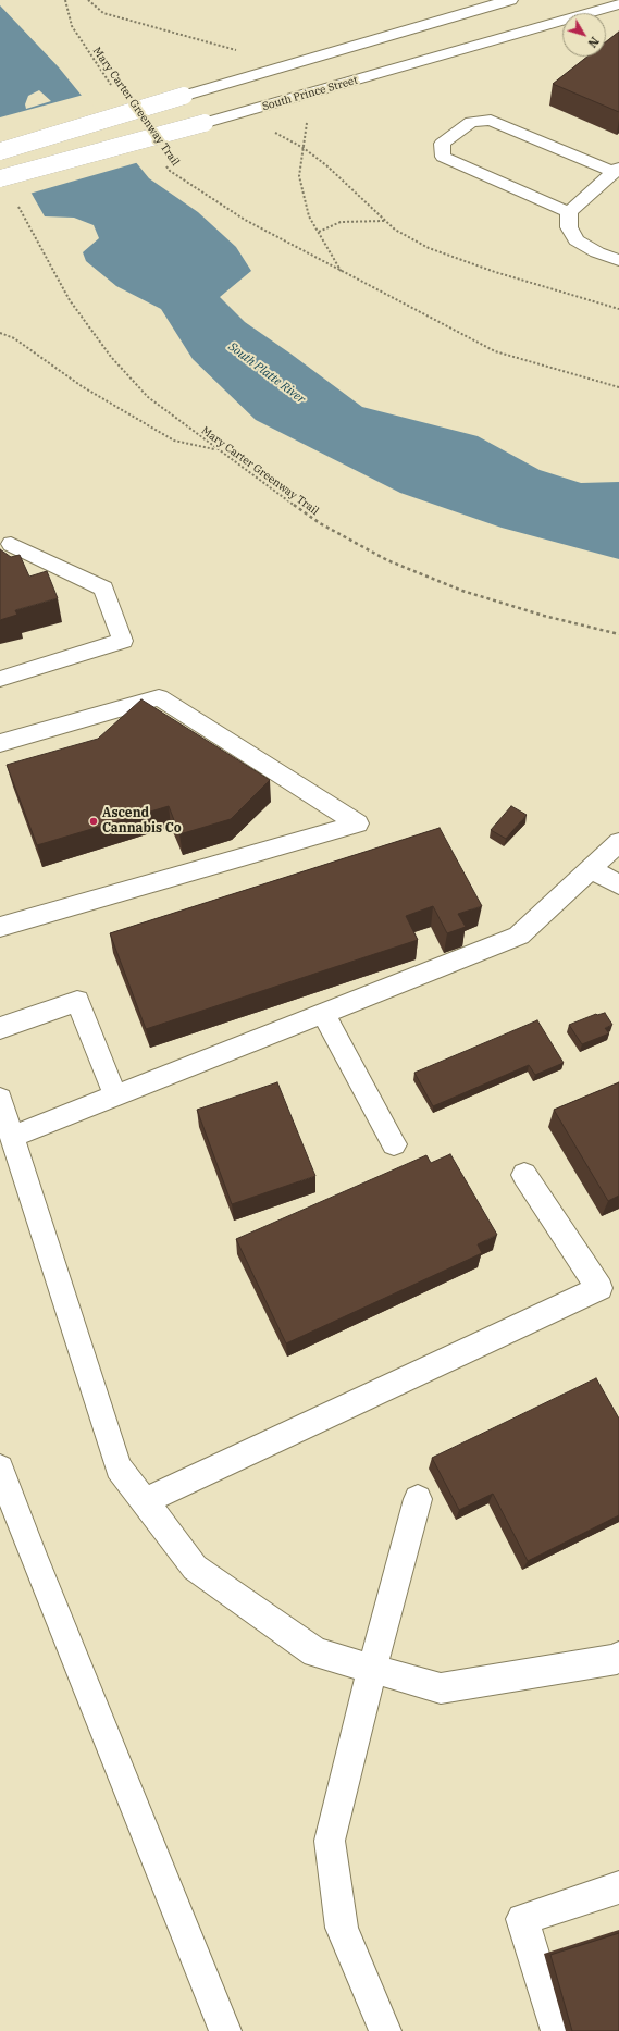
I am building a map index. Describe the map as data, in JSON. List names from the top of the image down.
{
  "streets": {
    "main road": ["South Prince Street"],
    "path": ["Mary Carter Greenway Trail"]
  },
  "water": ["South Platte River"],
  "places": ["Ascend Cannabis Co"],
  "north": "bottom right"
}
